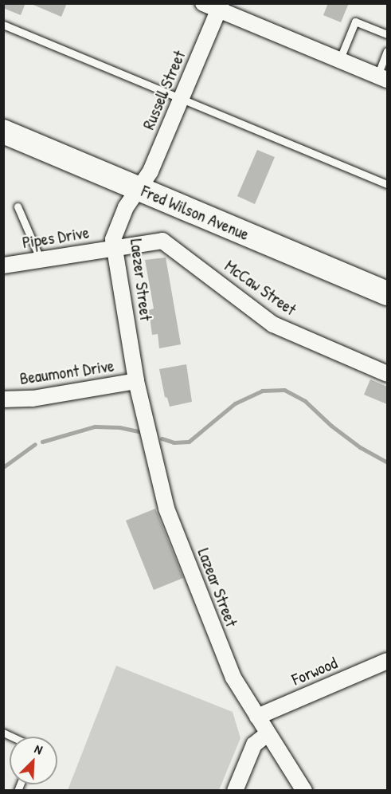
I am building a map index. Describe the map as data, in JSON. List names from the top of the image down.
{
  "streets": {
    "main road": ["Fred Wilson Avenue"],
    "street": [
      "Russell Street",
      "Pipes Drive",
      "Laezer Street",
      "McCaw Street",
      "Beaumont Drive",
      "Lazear Street",
      "Forwood"
    ]
  },
  "crossings": [
    ["Russell Street", "Fred Wilson Avenue"],
    ["Russell Street", "Laezer Street"],
    ["Fred Wilson Avenue", "Laezer Street"],
    ["Pipes Drive", "Laezer Street"],
    ["Pipes Drive", "McCaw Street"],
    ["Laezer Street", "McCaw Street"],
    ["Laezer Street", "Beaumont Drive"],
    ["Laezer Street", "Lazear Street"],
    ["Beaumont Drive", "Lazear Street"],
    ["Lazear Street", "Forwood"]
  ],
  "north": "top right"
}
